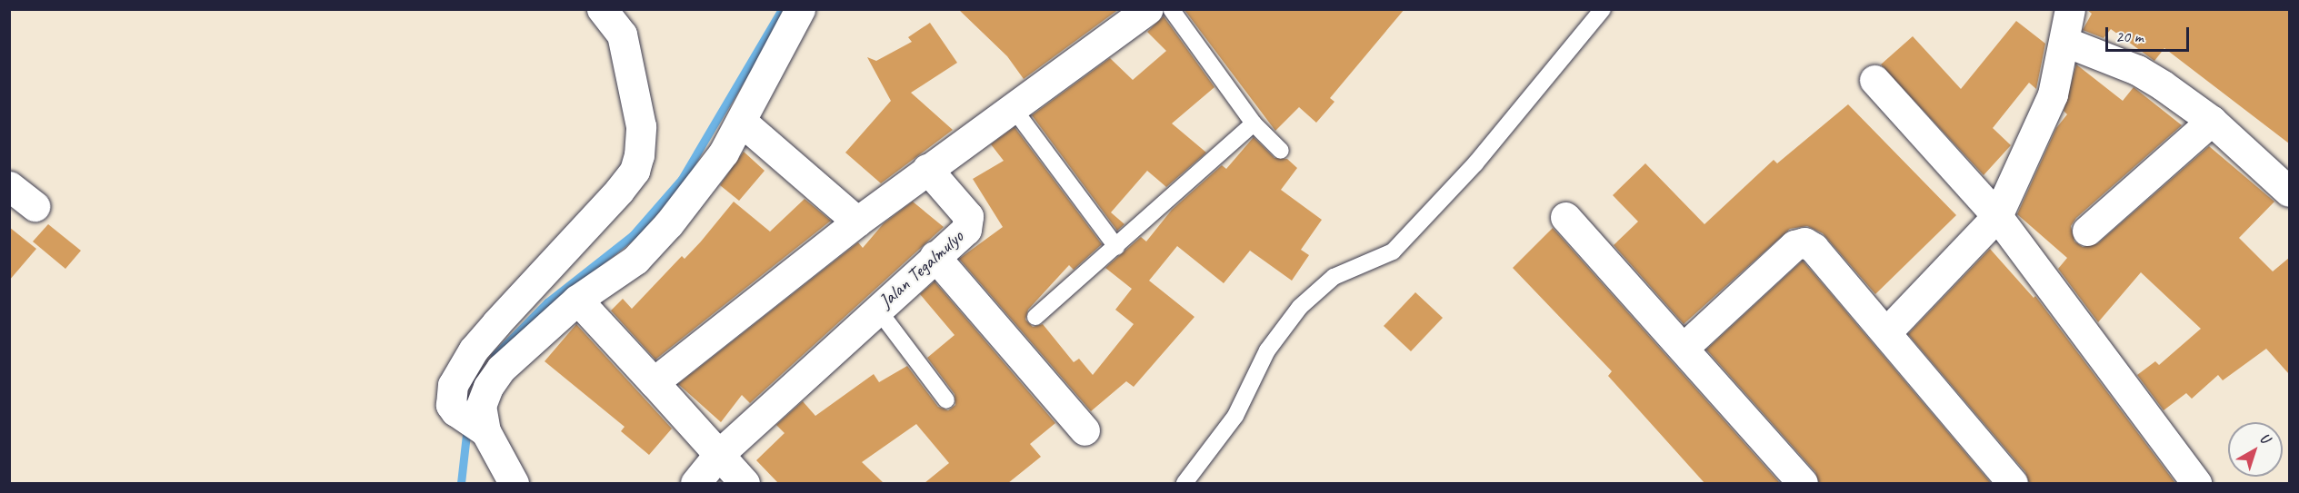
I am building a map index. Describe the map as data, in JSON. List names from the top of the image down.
{
  "streets": {
    "street": ["Jalan Tegalmulyo"]
  },
  "scale_bar": "20 m",
  "north": "top right"
}
